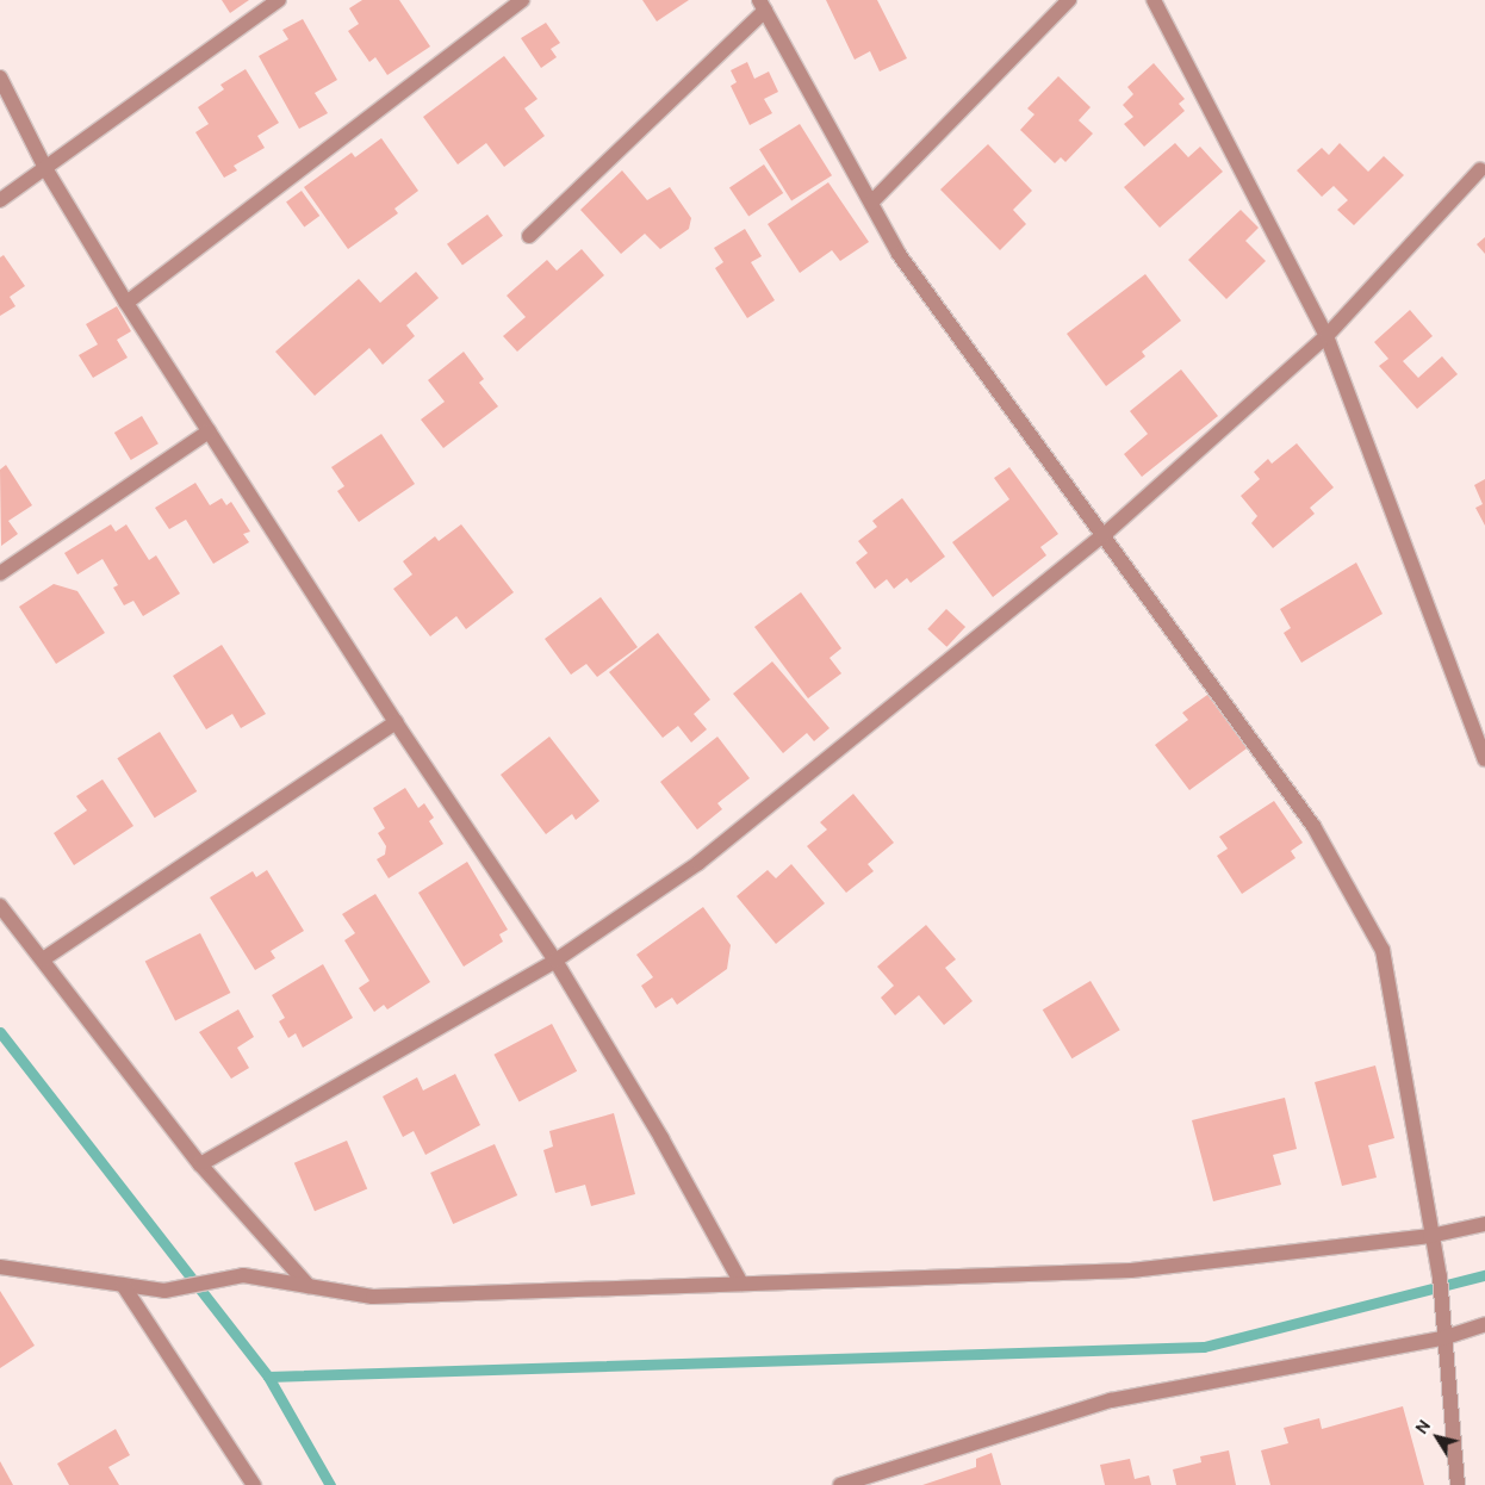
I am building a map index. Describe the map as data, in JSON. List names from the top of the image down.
{
  "north": "top left"
}
